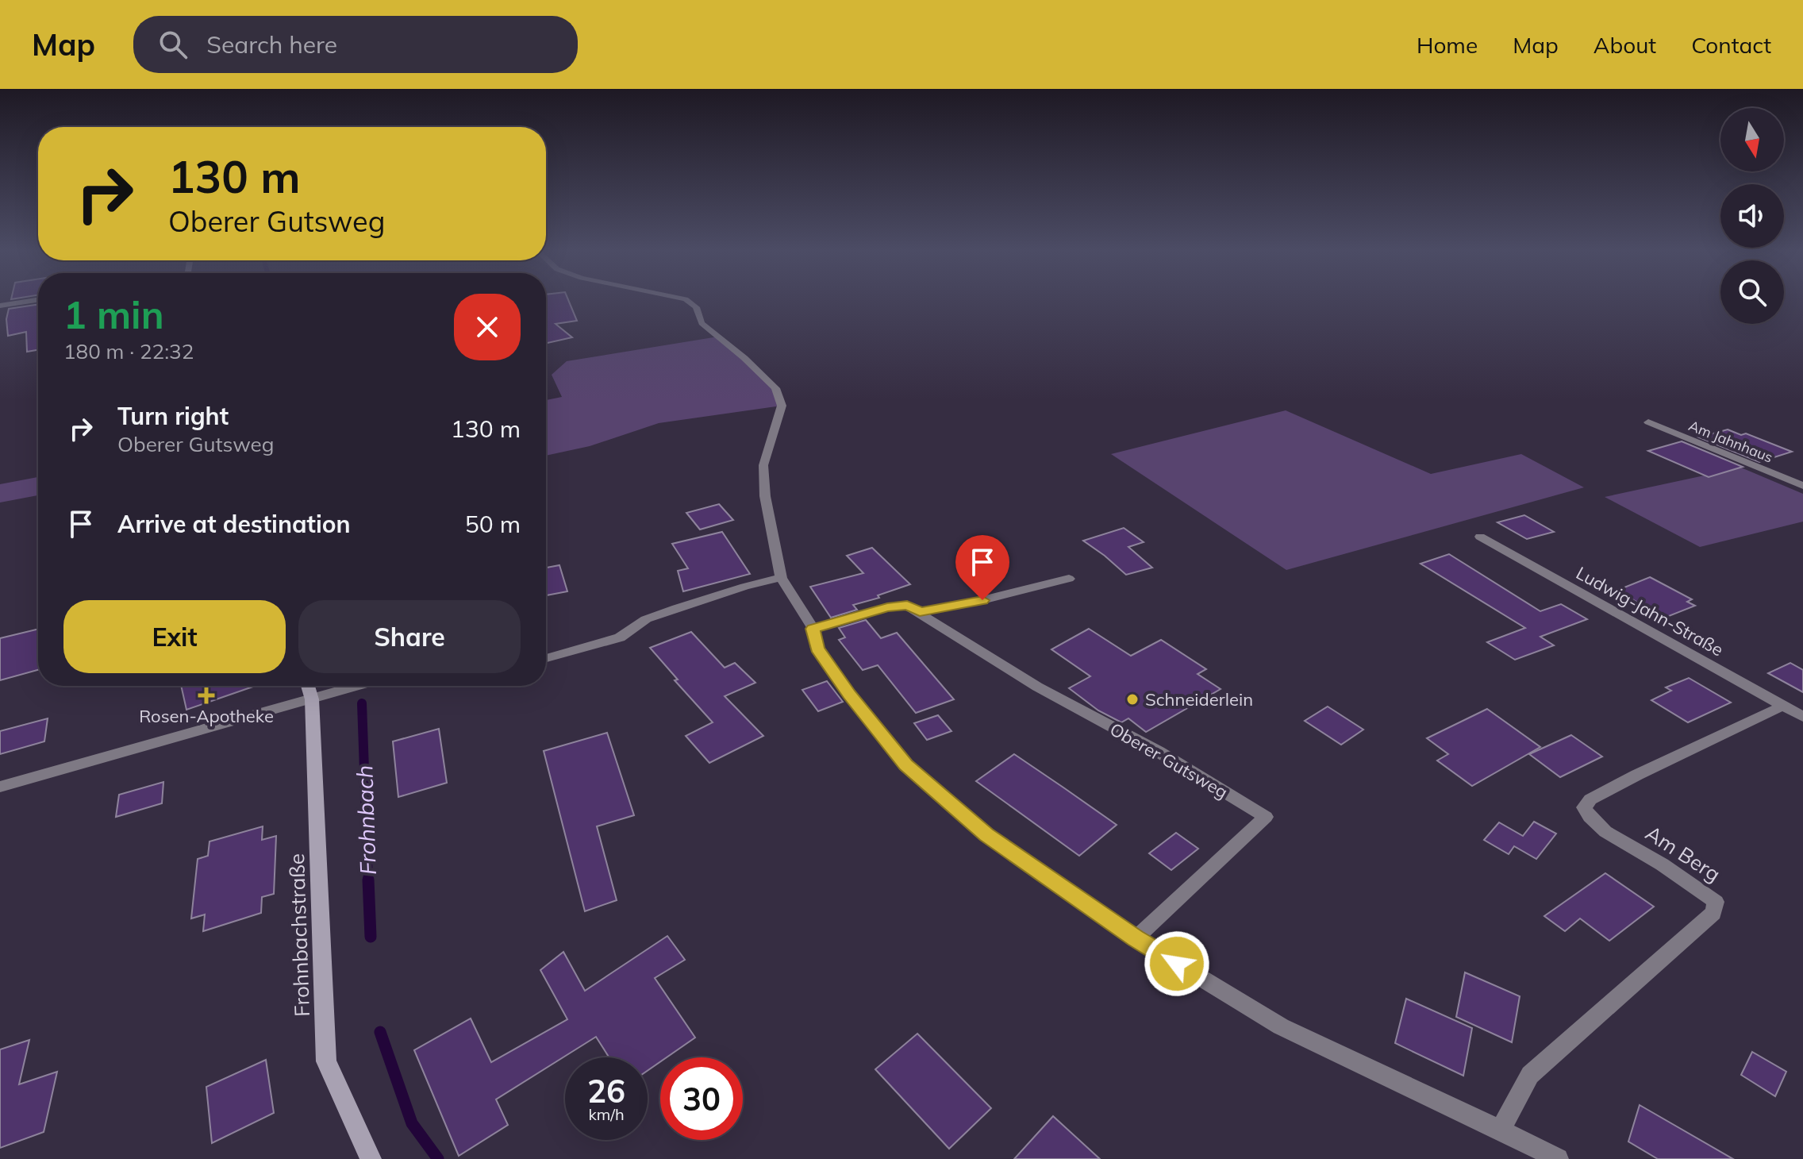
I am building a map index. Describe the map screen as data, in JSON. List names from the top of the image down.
{
  "streets": {
    "street": [
      "Am Jahnhaus",
      "Ludwig-Jahn-Straße",
      "Oberer Gutsweg",
      "Am Berg",
      "Frohnbachstraße"
    ]
  },
  "crossings": [
    ["Ludwig-Jahn-Straße", "Am Berg"]
  ],
  "water": ["Frohnbach"],
  "places": {
    "health": ["Rosen-Apotheke"],
    "other": ["Schneiderlein"]
  },
  "north": "bottom",
  "page": {
    "header": "Map",
    "search": "Search here",
    "nav": [
      "Home",
      "Map",
      "About",
      "Contact"
    ],
    "turn": ["130 m", "Oberer Gutsweg"],
    "heading": ["1 min", "180 m · 22:32"],
    "list": [
      {
        "name": "Turn right",
        "note": "Oberer Gutsweg",
        "value": "130 m"
      },
      {
        "name": "Arrive at destination",
        "value": "50 m"
      }
    ],
    "buttons": ["Exit", "Share"],
    "speed": "26 km/h",
    "limit": "30"
  }
}
